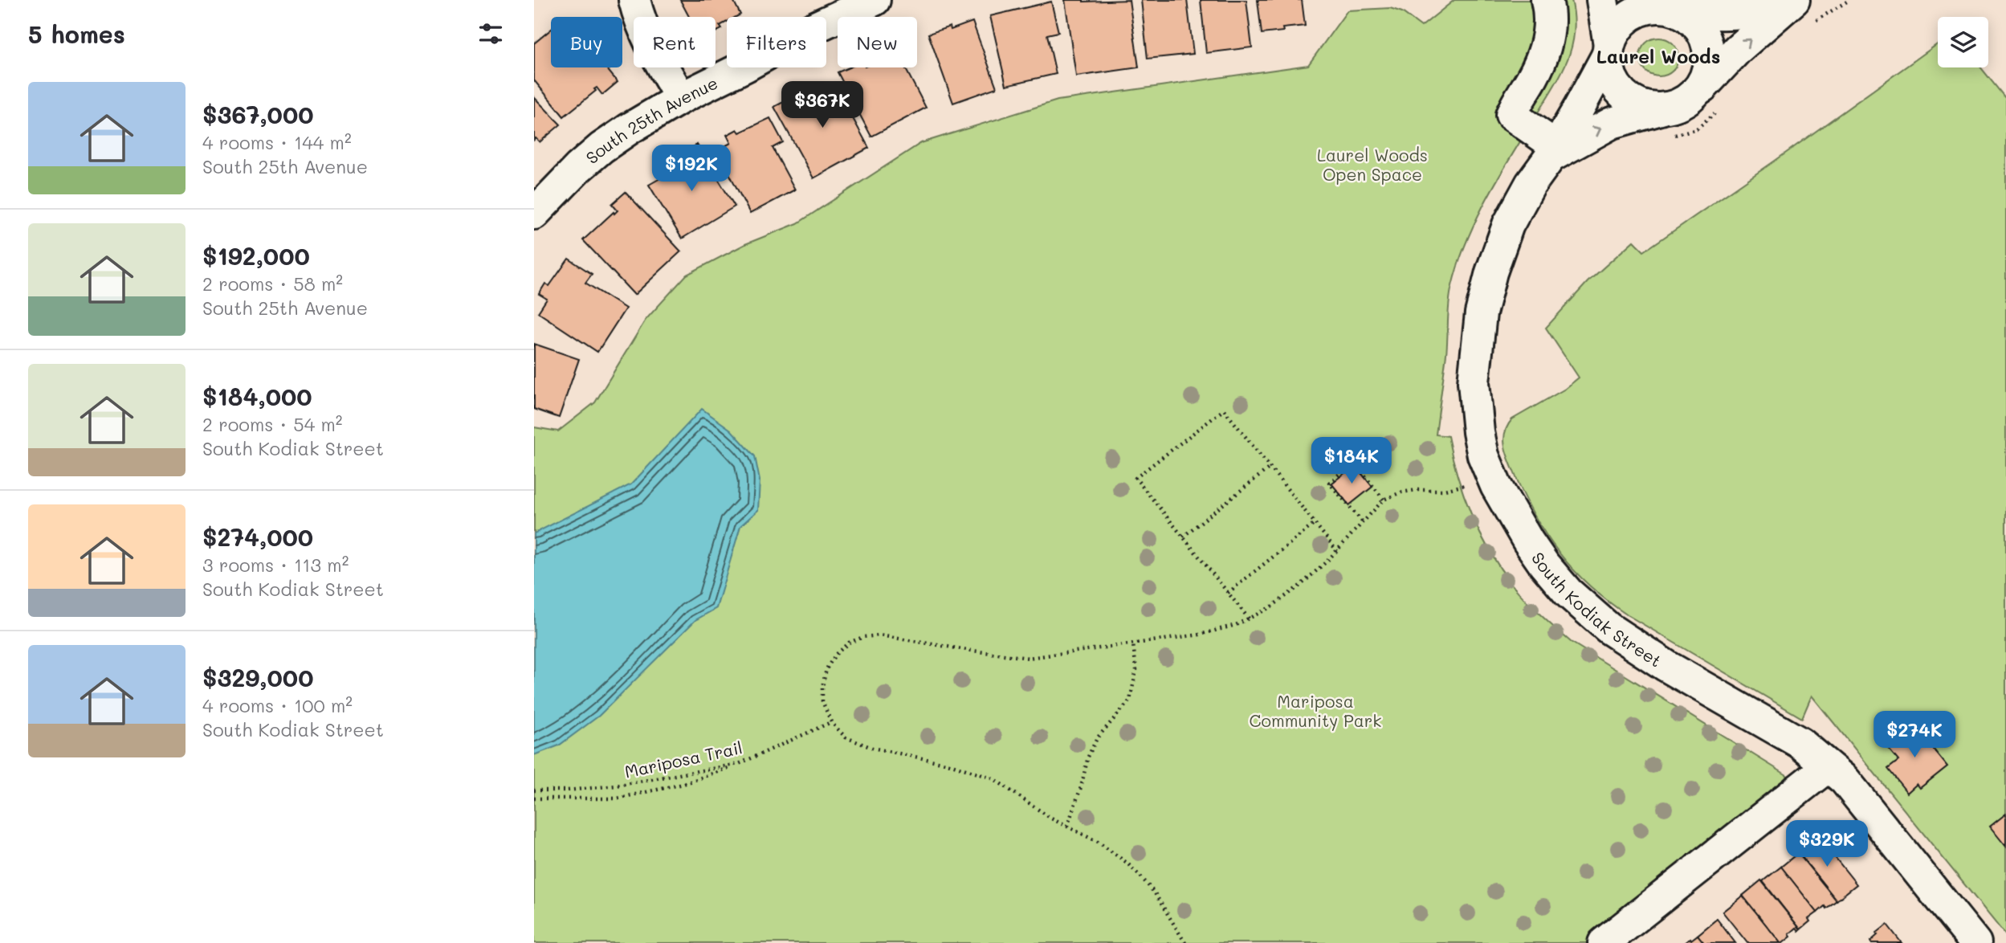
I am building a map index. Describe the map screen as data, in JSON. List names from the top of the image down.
{
  "streets": {
    "street": ["South 25th Avenue", "South Kodiak Street"],
    "path": ["Mariposa Trail"]
  },
  "districts": ["Laurel Woods"],
  "parks": ["Laurel Woods Open Space", "Mariposa Community Park"],
  "page": {
    "heading": "5 homes",
    "chip": [
      "Buy",
      "Rent",
      "Filters",
      "New"
    ],
    "list": [
      {
        "name": "$367,000",
        "note": "4 rooms · 144 m² · South 25th Avenue"
      },
      {
        "name": "$192,000",
        "note": "2 rooms · 58 m² · South 25th Avenue"
      },
      {
        "name": "$184,000",
        "note": "2 rooms · 54 m² · South Kodiak Street"
      },
      {
        "name": "$274,000",
        "note": "3 rooms · 113 m² · South Kodiak Street"
      },
      {
        "name": "$329,000",
        "note": "4 rooms · 100 m² · South Kodiak Street"
      }
    ],
    "price": [
      "$367K",
      "$192K",
      "$184K",
      "$274K",
      "$329K"
    ]
  }
}
